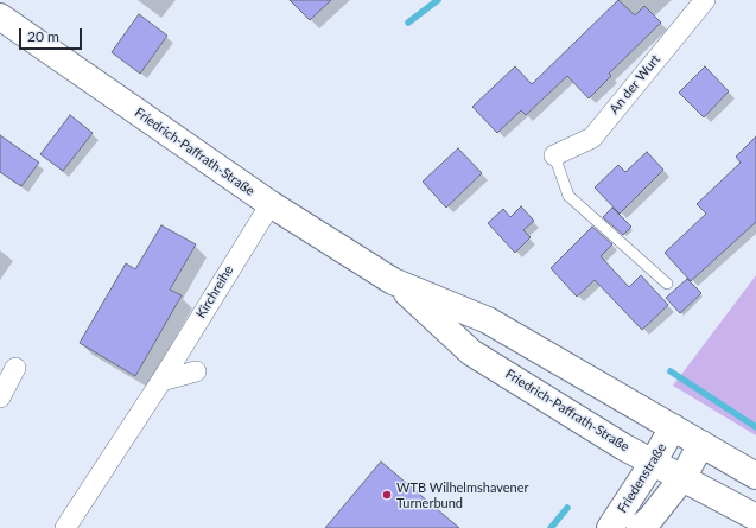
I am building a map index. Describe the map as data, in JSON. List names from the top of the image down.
{
  "streets": {
    "main road": ["Friedrich-Paffrath-Straße", "Friedenstraße"],
    "street": ["An der Wurt", "Kirchreihe"]
  },
  "crossings": [
    ["Friedrich-Paffrath-Straße", "Kirchreihe"],
    ["Friedrich-Paffrath-Straße", "Friedenstraße"]
  ],
  "places": ["WTB Wilhelmshavener Turnerbund"],
  "scale_bar": "20 m"
}
